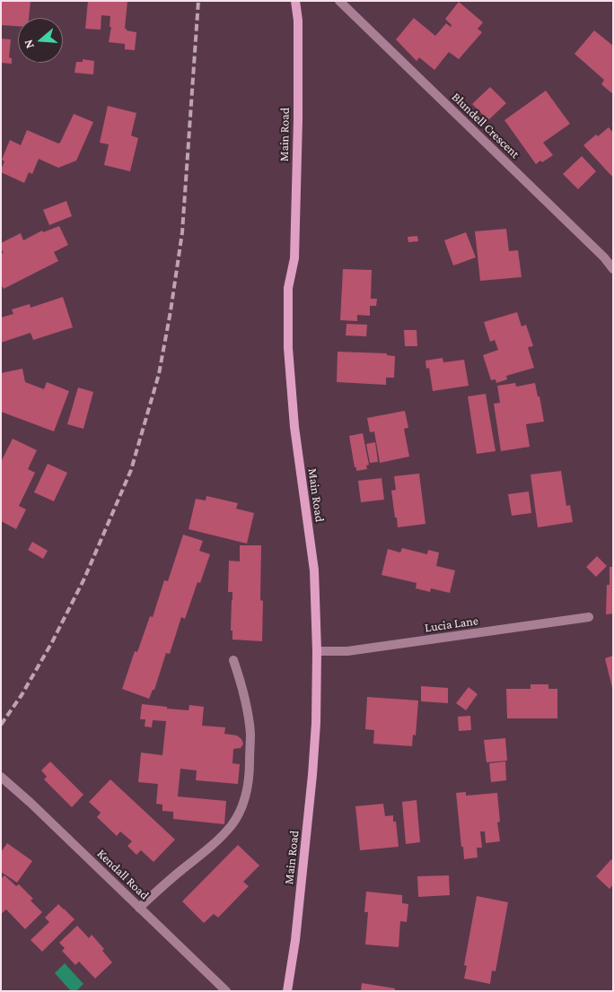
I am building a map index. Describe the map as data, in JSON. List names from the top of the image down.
{
  "streets": {
    "main road": ["Main Road"],
    "street": ["Blundell Crescent", "Lucia Lane", "Kendall Road"]
  },
  "crossings": [
    ["Main Road", "Lucia Lane"]
  ],
  "north": "left"
}
